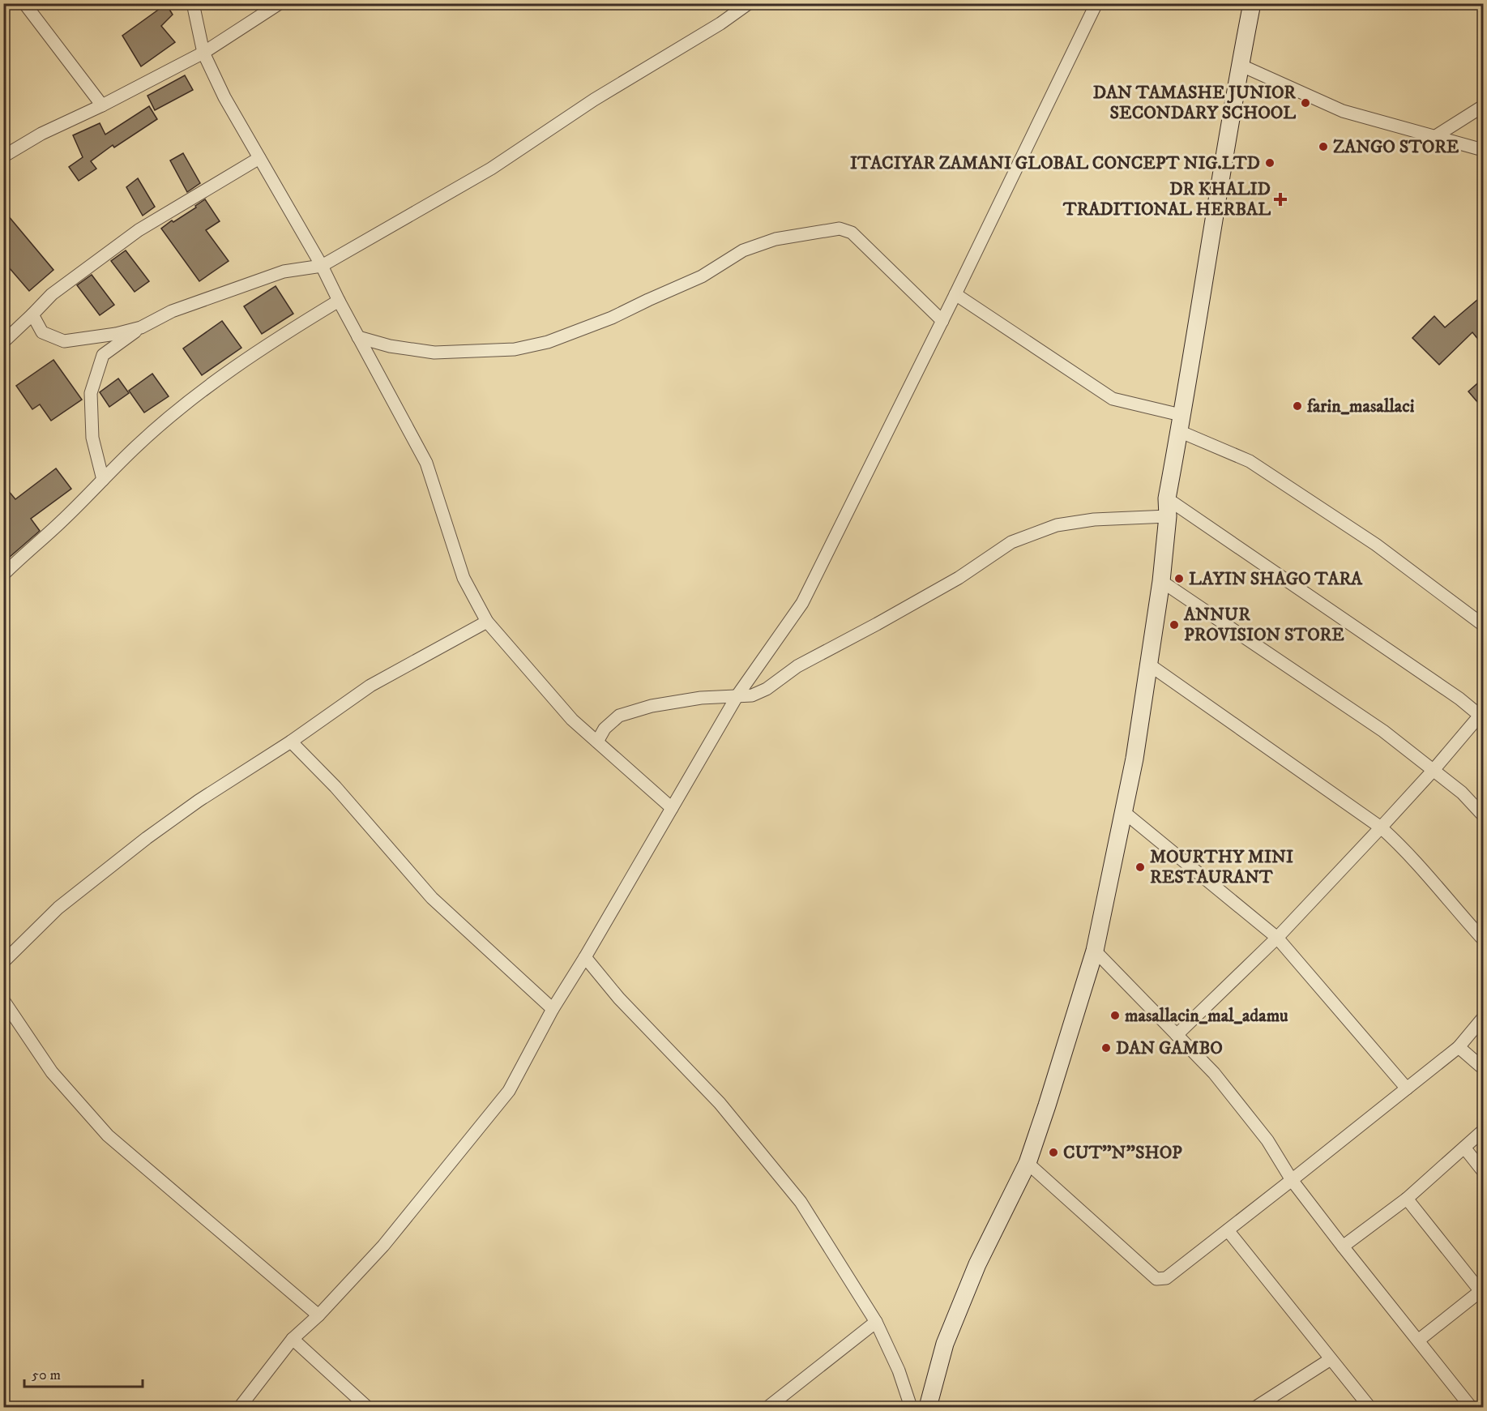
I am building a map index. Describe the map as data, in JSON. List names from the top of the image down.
{
  "places": {
    "other": [
      "DAN TAMASHE JUNIOR SECONDARY SCHOOL",
      "ZANGO STORE",
      "ITACIYAR ZAMANI GLOBAL CONCEPT NIG.LTD",
      "farin_masallaci",
      "LAYIN SHAGO TARA",
      "ANNUR PROVISION STORE",
      "MOURTHY MINI RESTAURANT",
      "masallacin_mal_adamu",
      "DAN GAMBO",
      "CUT''N''SHOP"
    ],
    "health": ["DR KHALID TRADITIONAL HERBAL"]
  },
  "scale_bar": "50 m"
}
